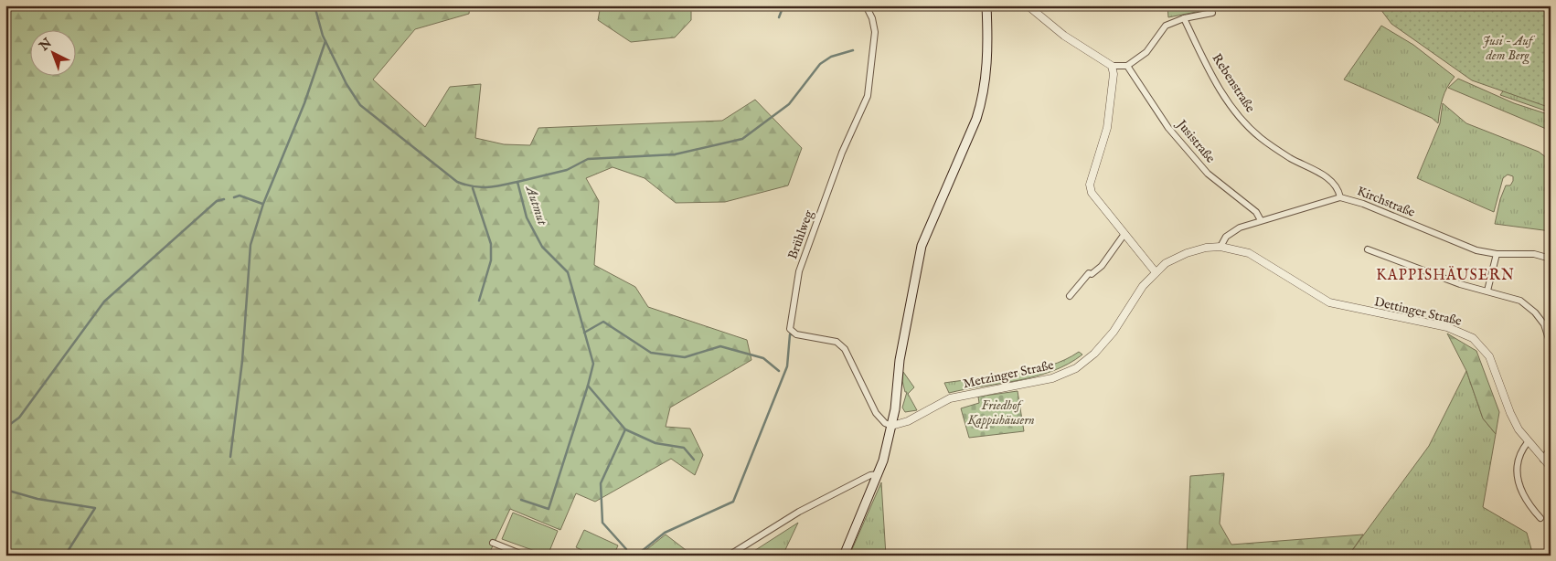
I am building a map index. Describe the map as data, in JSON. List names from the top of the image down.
{
  "streets": {
    "street": [
      "Rebenstraße",
      "Jusistraße",
      "Kirchstraße",
      "Brühlweg",
      "Dettinger Straße",
      "Metzinger Straße"
    ]
  },
  "crossings": [
    ["Rebenstraße", "Kirchstraße"],
    ["Jusistraße", "Kirchstraße"],
    ["Kirchstraße", "Dettinger Straße"],
    ["Kirchstraße", "Metzinger Straße"],
    ["Brühlweg", "Metzinger Straße"],
    ["Dettinger Straße", "Metzinger Straße"]
  ],
  "districts": ["KAPPISHÄUSERN"],
  "water": ["Autmut"],
  "parks": ["Jusi - Auf dem Berg", "Friedhof Kappishäusern"],
  "north": "top left"
}
